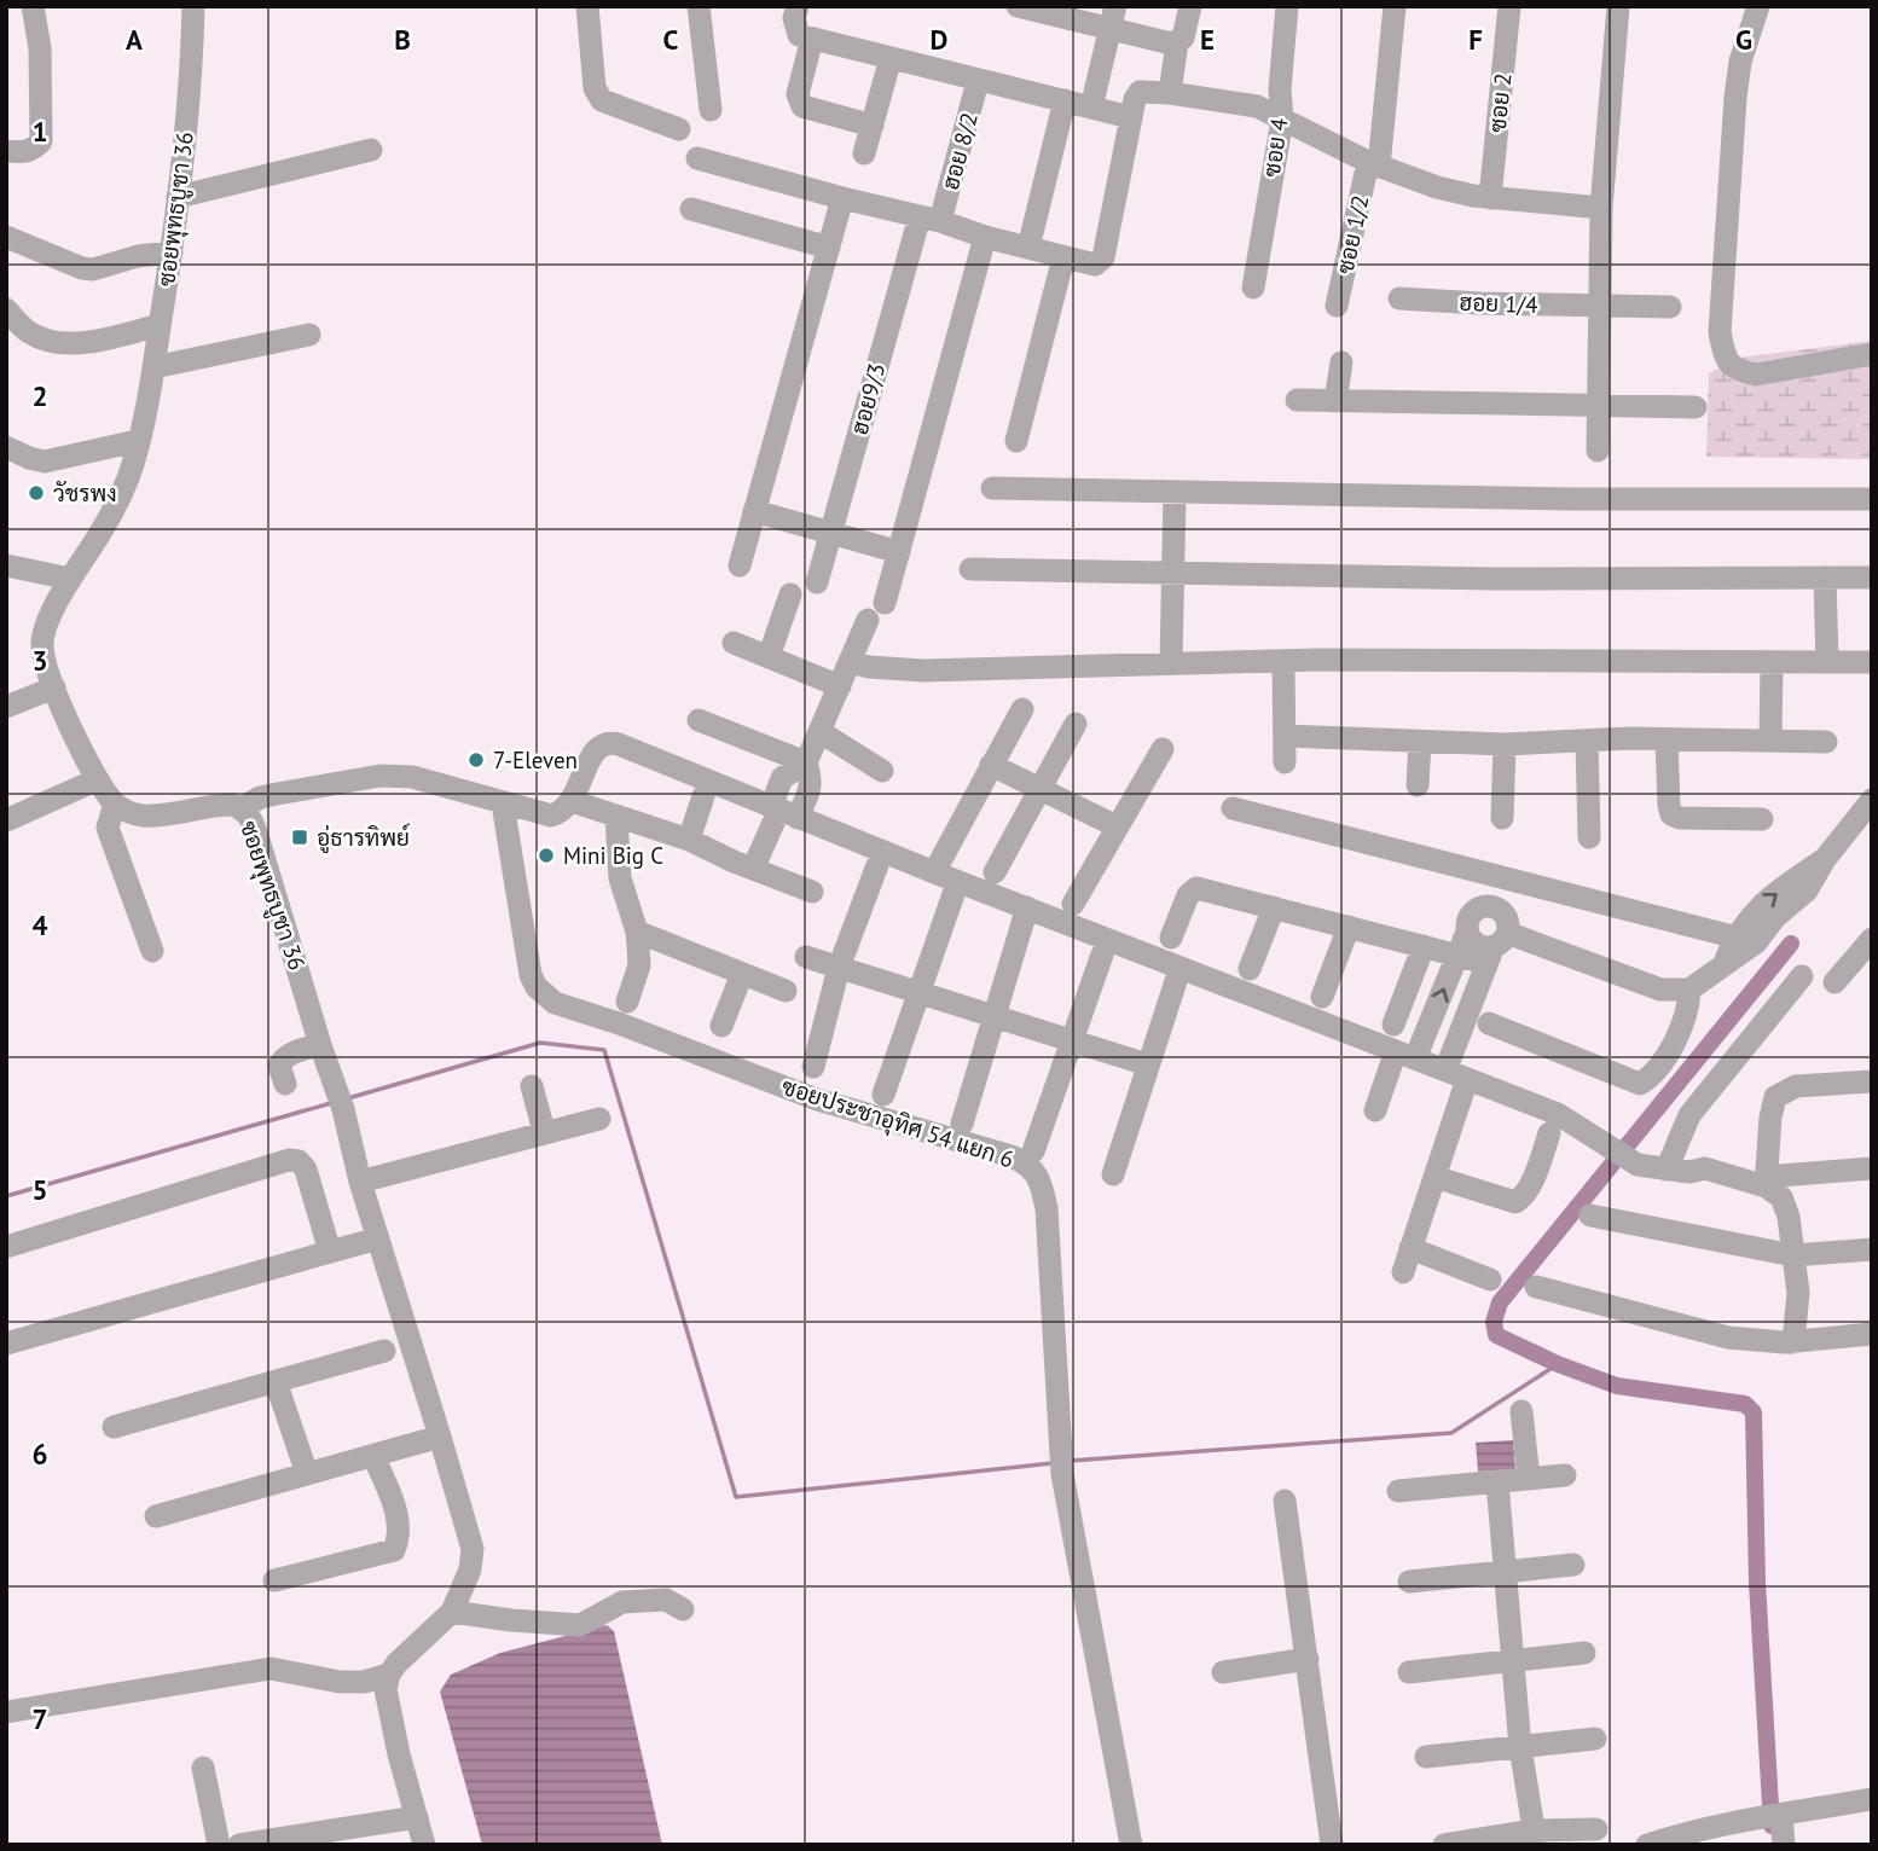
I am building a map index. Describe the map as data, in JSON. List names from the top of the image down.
{
  "streets": {
    "street": [
      "ซอย 2",
      "ซอย 4",
      "ฮอย 8/2",
      "ซอยพุทธบูชา 36",
      "ซอย 1/2",
      "ฮอย 1/4",
      "ฮอย9/3",
      "ซอยประชาอุทิศ 54 แยก 6"
    ]
  },
  "crossings": [
    ["ฮอย 8/2", "ฮอย9/3"]
  ],
  "places": {
    "other": ["วัชรพง", "7-Eleven", "Mini Big C"],
    "transit": ["อู่ธารทิพย์"]
  },
  "grid": {
    "columns": [
      "A",
      "B",
      "C",
      "D",
      "E",
      "F",
      "G"
    ],
    "rows": [
      "1",
      "2",
      "3",
      "4",
      "5",
      "6",
      "7"
    ]
  }
}
